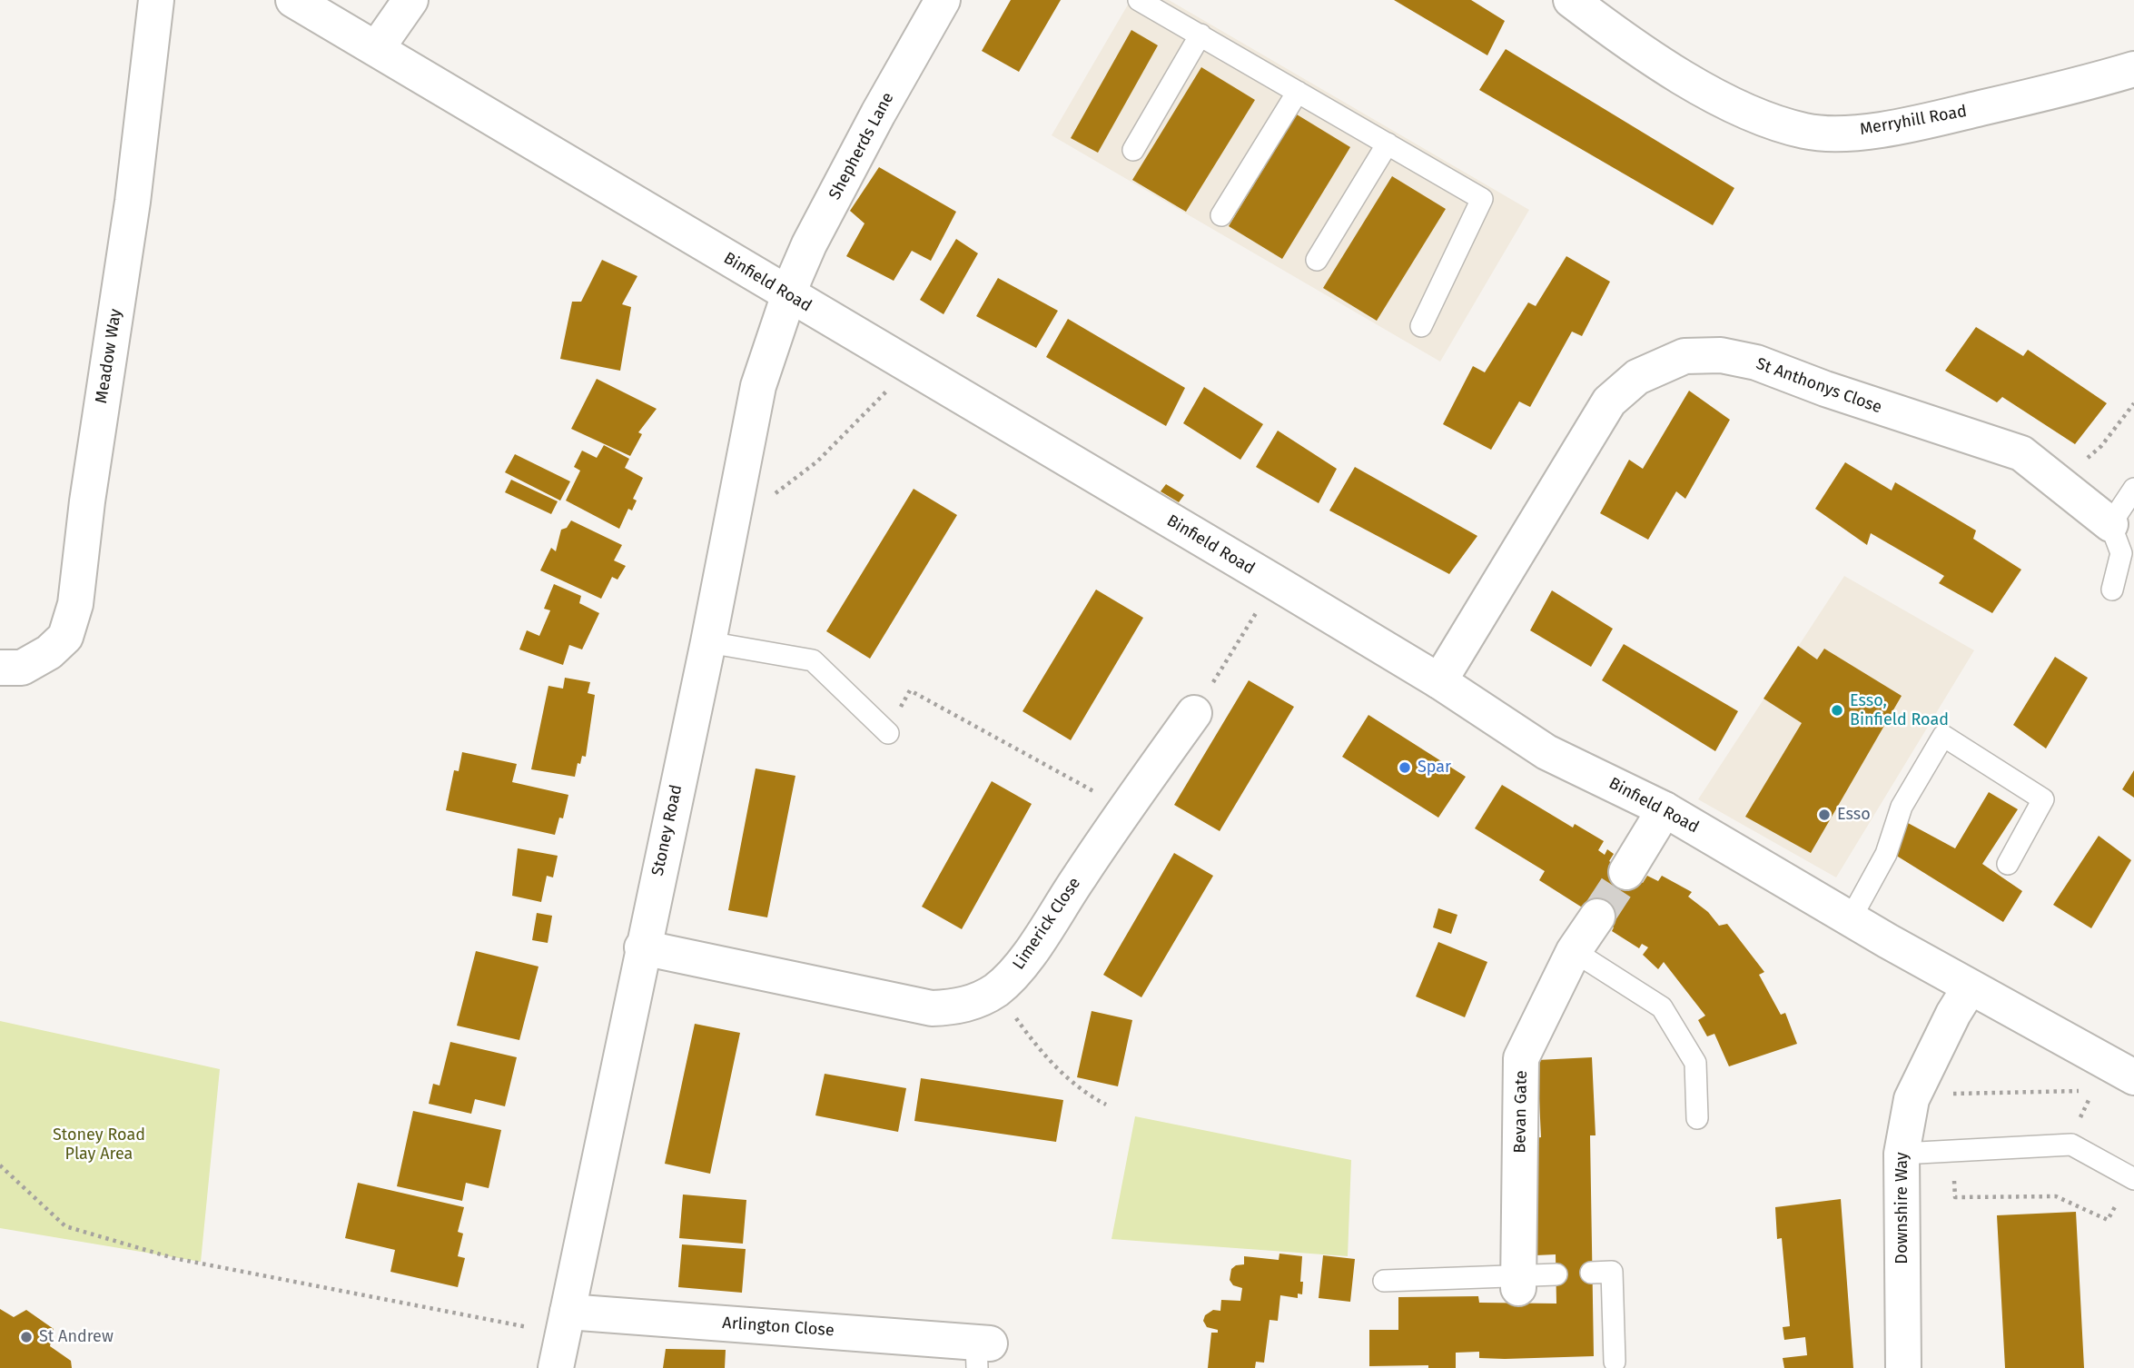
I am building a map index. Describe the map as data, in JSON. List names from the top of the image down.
{
  "streets": {
    "street": [
      "Merryhill Road",
      "Shepherds Lane",
      "Binfield Road",
      "Meadow Way",
      "St Anthonys Close",
      "Stoney Road",
      "Limerick Close",
      "Bevan Gate",
      "Downshire Way",
      "Arlington Close"
    ]
  },
  "crossings": [
    ["Shepherds Lane", "Binfield Road"],
    ["Shepherds Lane", "Stoney Road"],
    ["Binfield Road", "St Anthonys Close"],
    ["Binfield Road", "Stoney Road"],
    ["Binfield Road", "Downshire Way"],
    ["Stoney Road", "Limerick Close"],
    ["Stoney Road", "Arlington Close"]
  ],
  "parks": ["Stoney Road Play Area"],
  "places": [
    "Esso, Binfield Road",
    "Spar",
    "Esso",
    "St Andrew"
  ]
}
